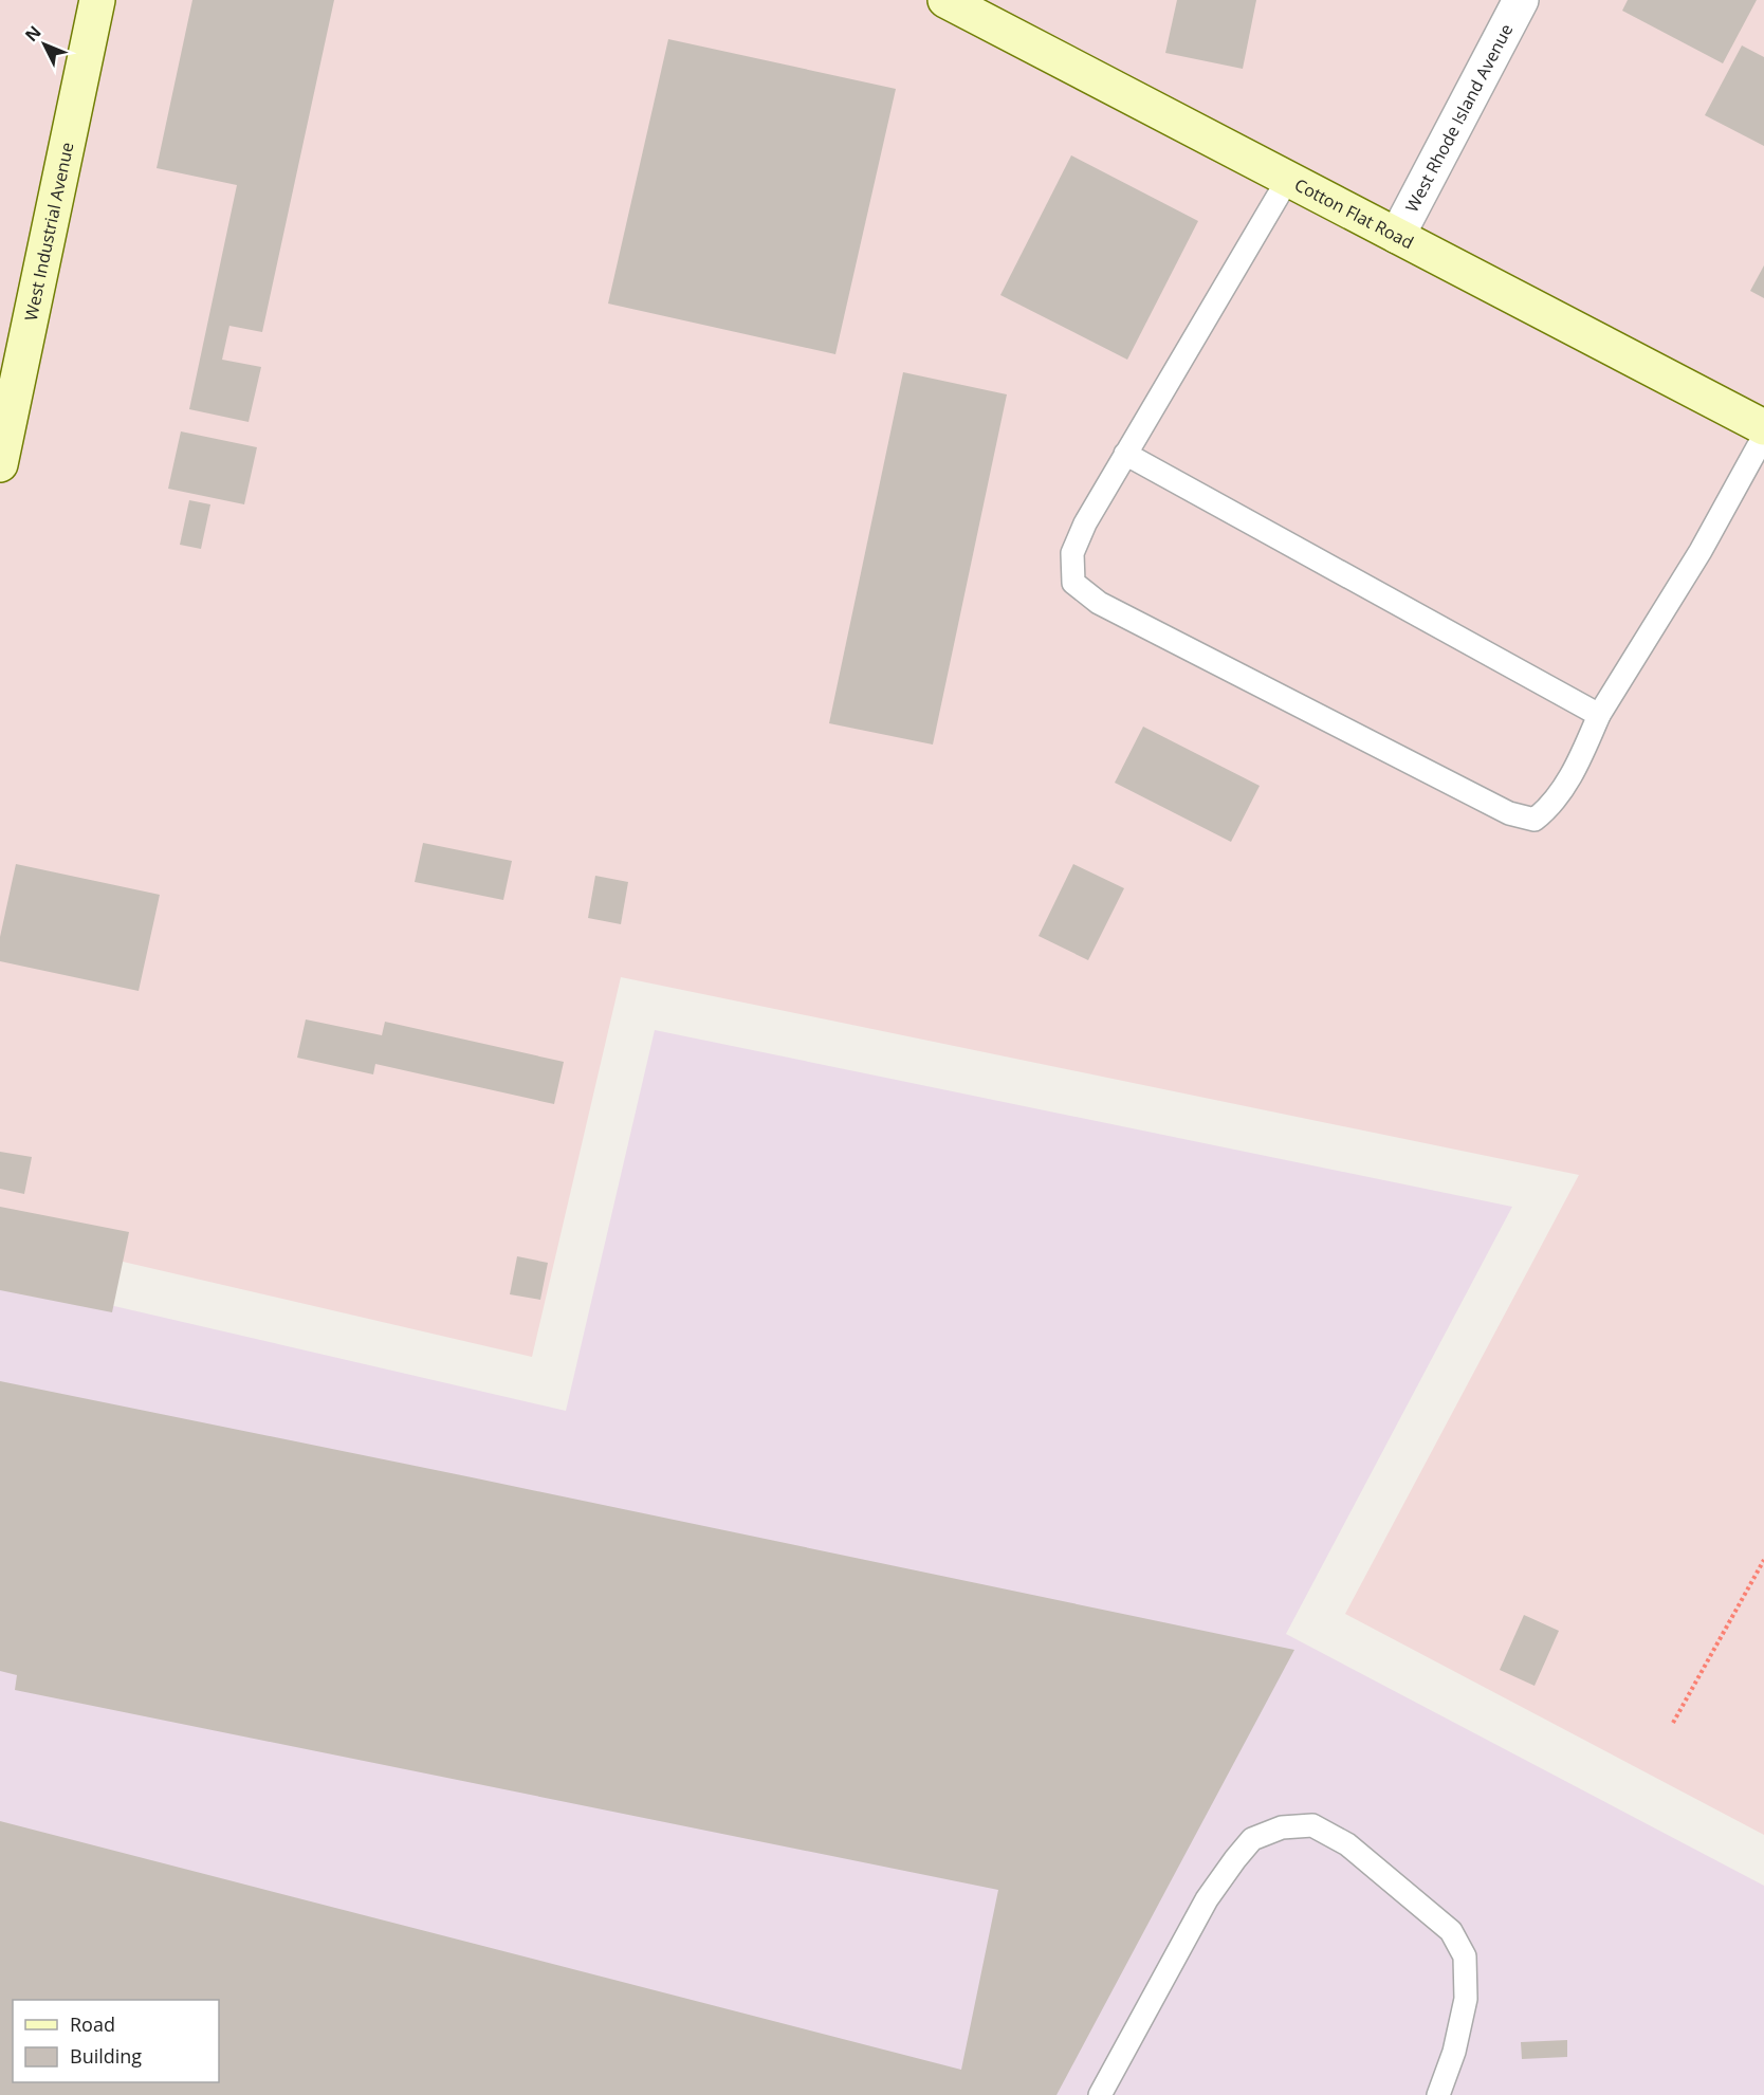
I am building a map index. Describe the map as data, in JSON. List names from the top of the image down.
{
  "streets": {
    "street": ["West Rhode Island Avenue", "Cotton Flat Road", "West Industrial Avenue"]
  },
  "crossings": [
    ["West Rhode Island Avenue", "Cotton Flat Road"]
  ],
  "legend": ["Road", "Building"],
  "north": "top left"
}
